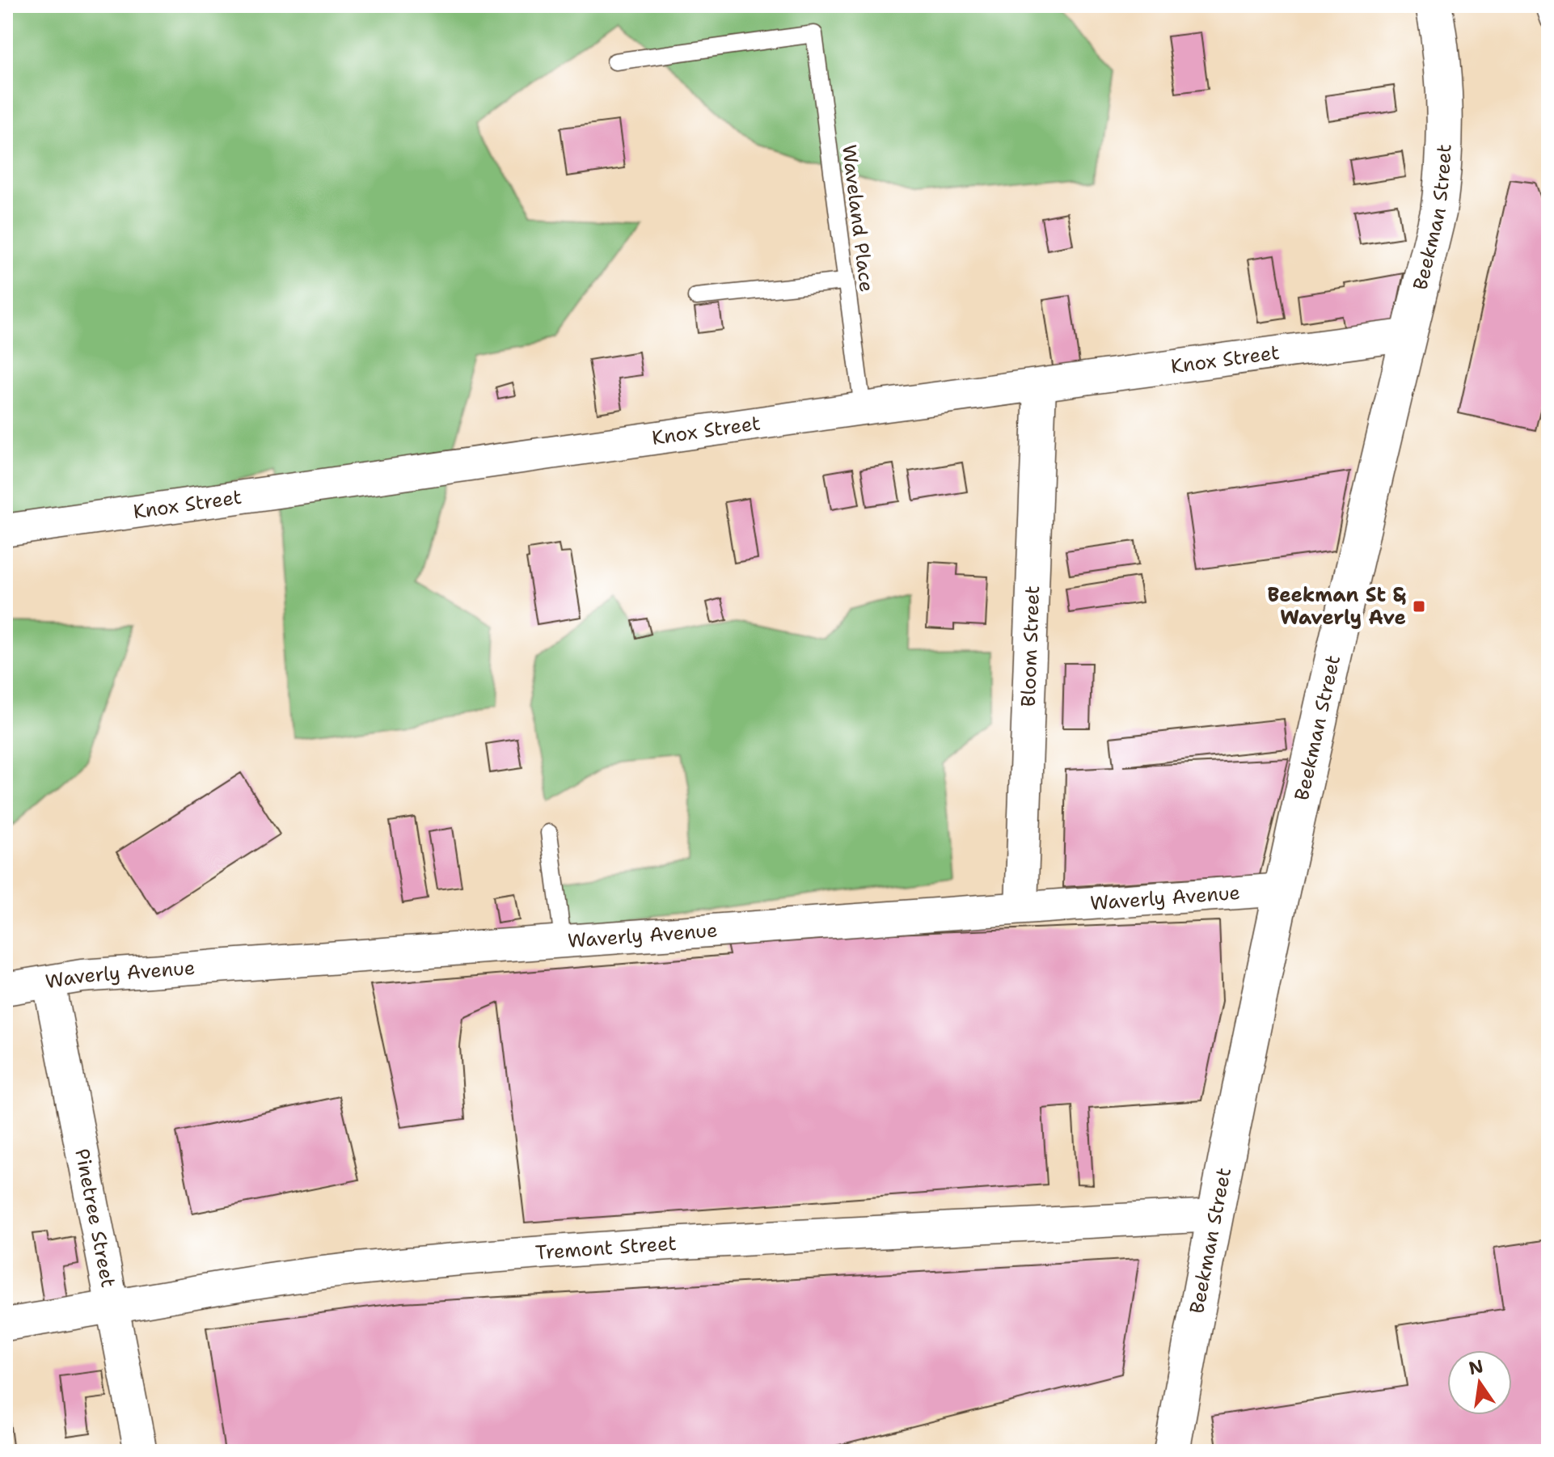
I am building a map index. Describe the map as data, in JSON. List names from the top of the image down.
{
  "streets": {
    "main road": ["Beekman Street"],
    "street": [
      "Knox Street",
      "Bloom Street",
      "Waverly Avenue",
      "Pinetree Street",
      "Tremont Street"
    ],
    "lane": ["Waveland Place"]
  },
  "crossings": [
    ["Beekman Street", "Knox Street"],
    ["Beekman Street", "Waverly Avenue"],
    ["Beekman Street", "Tremont Street"],
    ["Waveland Place", "Knox Street"],
    ["Knox Street", "Bloom Street"],
    ["Bloom Street", "Waverly Avenue"],
    ["Waverly Avenue", "Pinetree Street"],
    ["Pinetree Street", "Tremont Street"]
  ],
  "places": {
    "transit": ["Beekman St & Waverly Ave"]
  },
  "north": "top"
}
